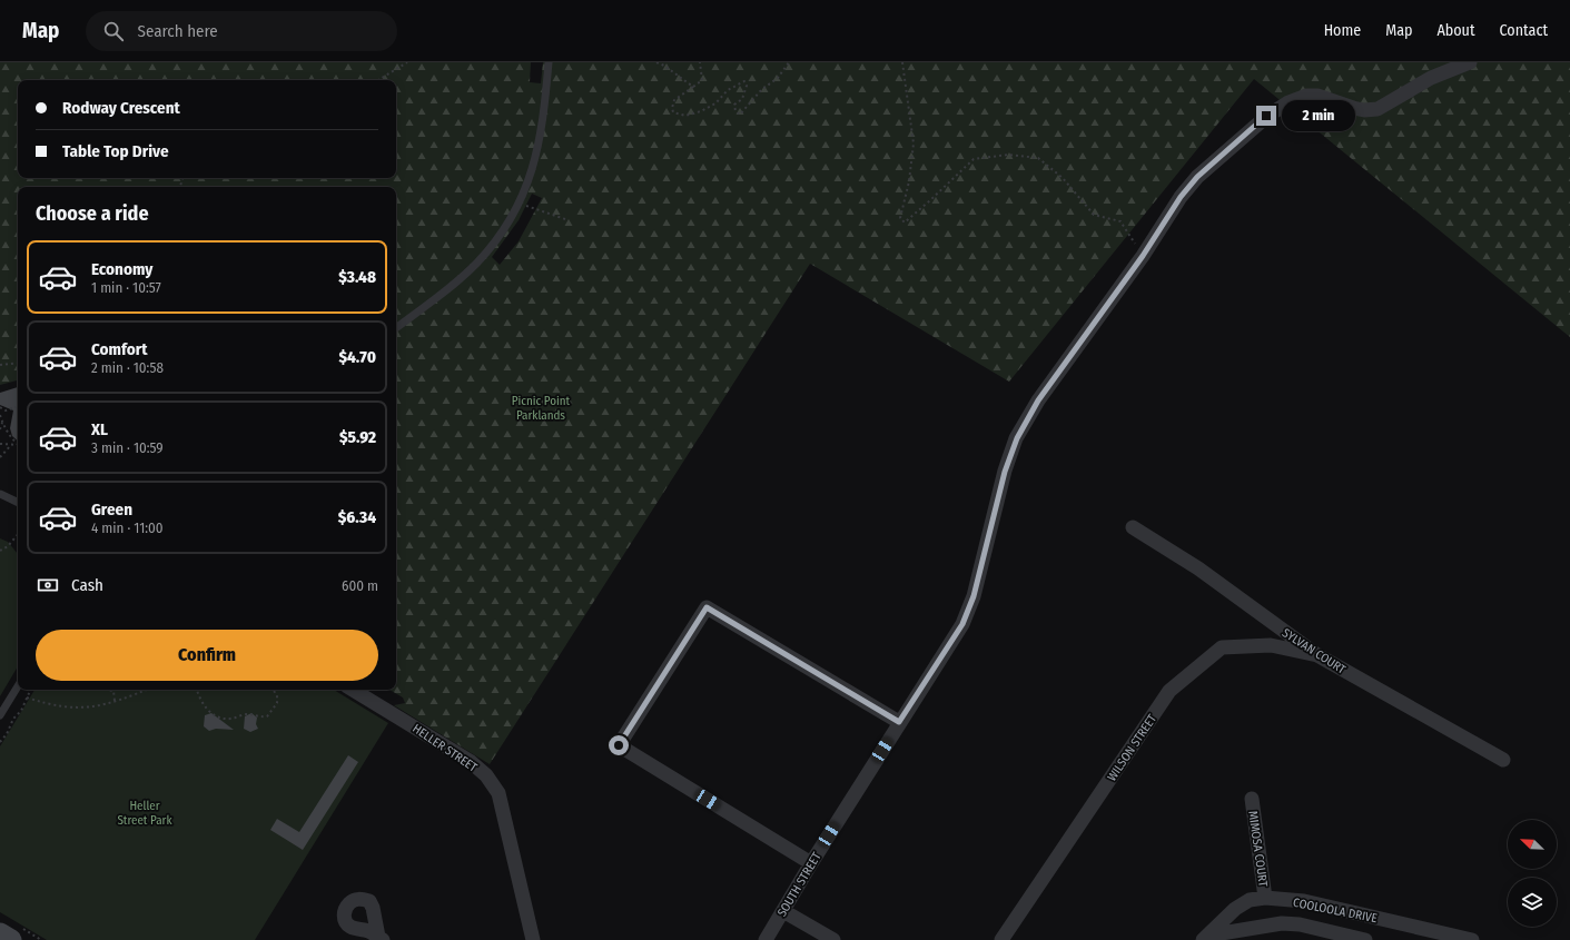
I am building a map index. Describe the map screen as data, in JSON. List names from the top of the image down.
{
  "streets": {
    "street": [
      "SYLVAN COURT",
      "HELLER STREET",
      "WILSON STREET",
      "MIMOSA COURT",
      "SOUTH STREET",
      "COOLOOLA DRIVE"
    ]
  },
  "crossings": [
    ["SYLVAN COURT", "WILSON STREET"],
    ["MIMOSA COURT", "COOLOOLA DRIVE"]
  ],
  "parks": ["Picnic Point Parklands", "Heller Street Park"],
  "north": "top left",
  "page": {
    "header": "Map",
    "search": "Search here",
    "nav": [
      "Home",
      "Map",
      "About",
      "Contact"
    ],
    "banner": ["Rodway Crescent", "Table Top Drive"],
    "bubble": "2 min",
    "heading": "Choose a ride",
    "list": [
      {
        "name": "Economy",
        "note": "1 min · 10:57",
        "value": "$3.48"
      },
      {
        "name": "Comfort",
        "note": "2 min · 10:58",
        "value": "$4.70"
      },
      {
        "name": "XL",
        "note": "3 min · 10:59",
        "value": "$5.92"
      },
      {
        "name": "Green",
        "note": "4 min · 11:00",
        "value": "$6.34"
      }
    ],
    "pay": ["Cash", "600 m"],
    "buttons": "Confirm"
  }
}
